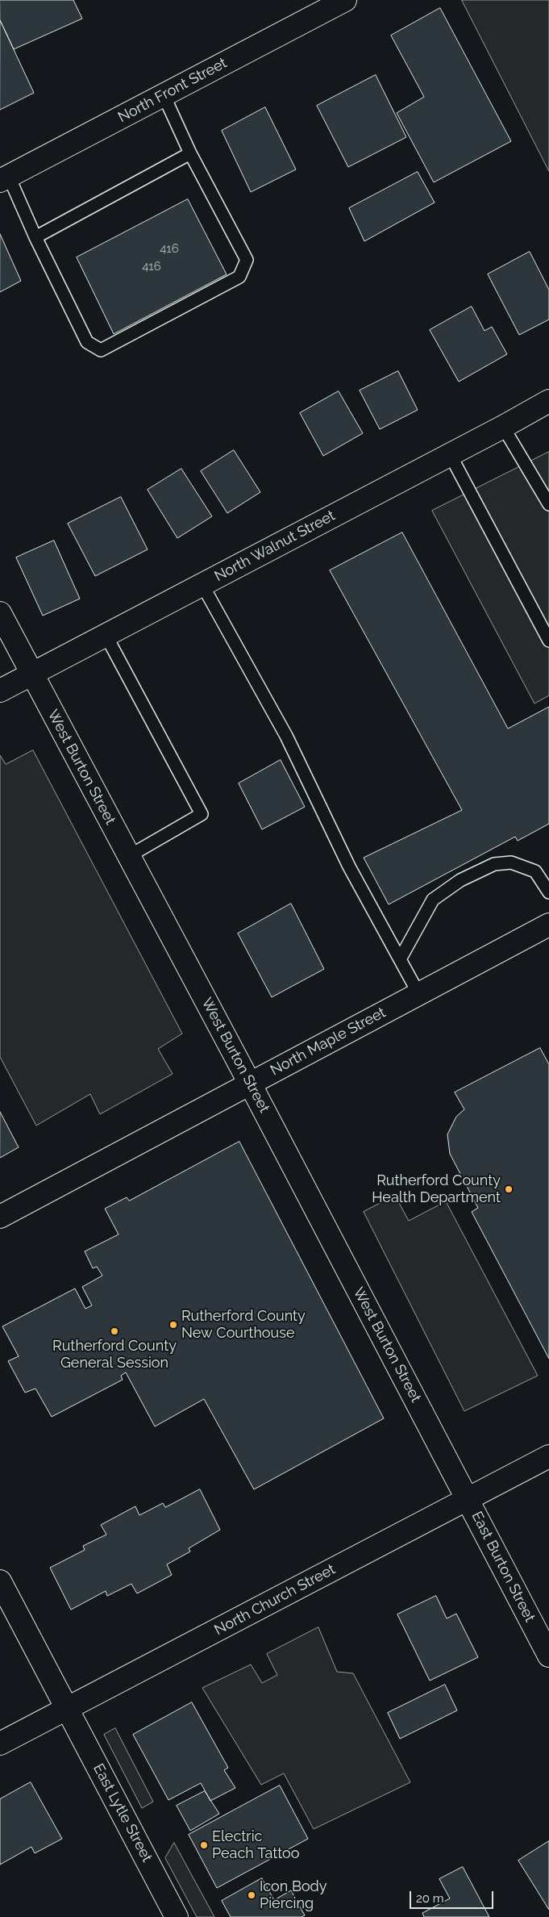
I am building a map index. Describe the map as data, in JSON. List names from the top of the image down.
{
  "streets": {
    "street": [
      "North Front Street",
      "North Walnut Street",
      "West Burton Street",
      "North Maple Street",
      "East Burton Street",
      "North Church Street",
      "East Lytle Street"
    ]
  },
  "crossings": [
    ["North Walnut Street", "West Burton Street"],
    ["West Burton Street", "North Maple Street"],
    ["West Burton Street", "East Burton Street"],
    ["West Burton Street", "North Church Street"],
    ["East Burton Street", "North Church Street"],
    ["North Church Street", "East Lytle Street"]
  ],
  "places": [
    "Rutherford County Health Department",
    "Rutherford County New Courthouse",
    "Rutherford County General Session",
    "Electric Peach Tattoo",
    "Icon Body Piercing"
  ],
  "house_numbers": ["416", "416"],
  "scale_bar": "20 m"
}
